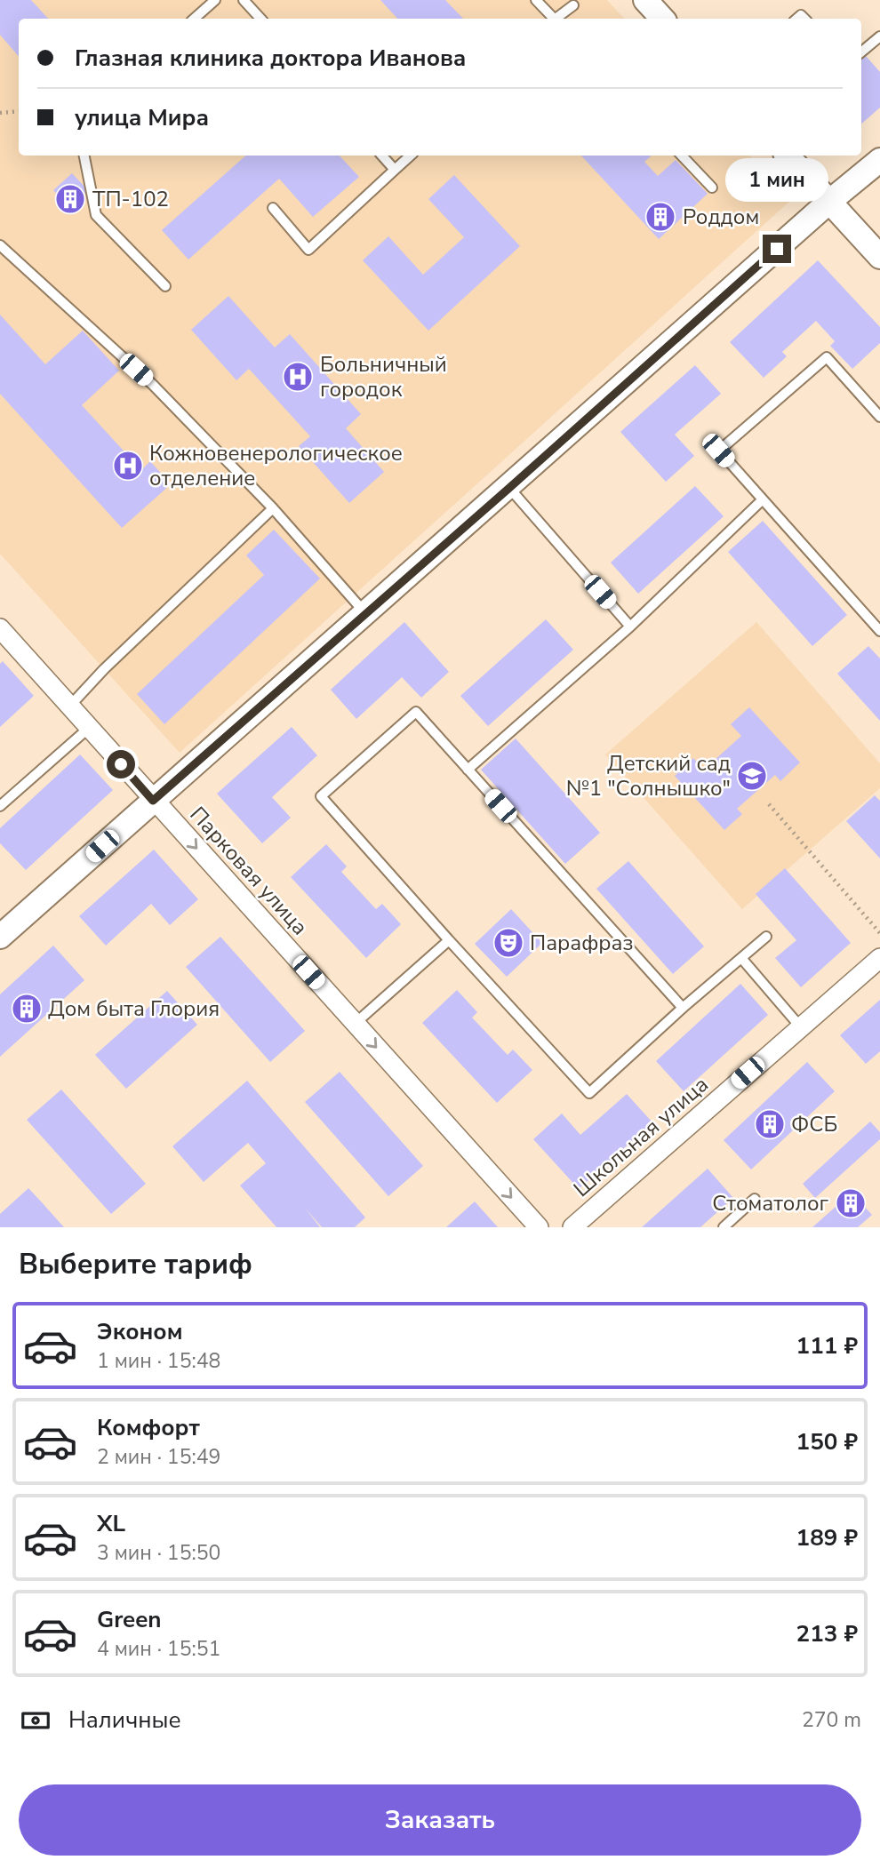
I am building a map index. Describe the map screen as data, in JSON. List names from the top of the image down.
{
  "streets": {
    "street": ["Парковая улица", "Школьная улица"]
  },
  "one_way": ["Парковая улица"],
  "places": {
    "building": [
      "ТП-102",
      "Роддом",
      "Дом быта Глория",
      "ФСБ",
      "Стоматолог"
    ],
    "hospital": ["Больничный городок", "Кожновенерологическое отделение"],
    "school or university": ["Детский сад №1 \"Солнышко\""],
    "theatre": ["Парафраз"]
  },
  "page": {
    "banner": ["Глазная клиника доктора Иванова", "улица Мира"],
    "bubble": "1 мин",
    "heading": "Выберите тариф",
    "list": [
      {
        "name": "Эконом",
        "note": "1 мин · 15:48",
        "value": "111 ₽"
      },
      {
        "name": "Комфорт",
        "note": "2 мин · 15:49",
        "value": "150 ₽"
      },
      {
        "name": "XL",
        "note": "3 мин · 15:50",
        "value": "189 ₽"
      },
      {
        "name": "Green",
        "note": "4 мин · 15:51",
        "value": "213 ₽"
      }
    ],
    "pay": ["Наличные", "270 m"],
    "buttons": "Заказать"
  }
}
